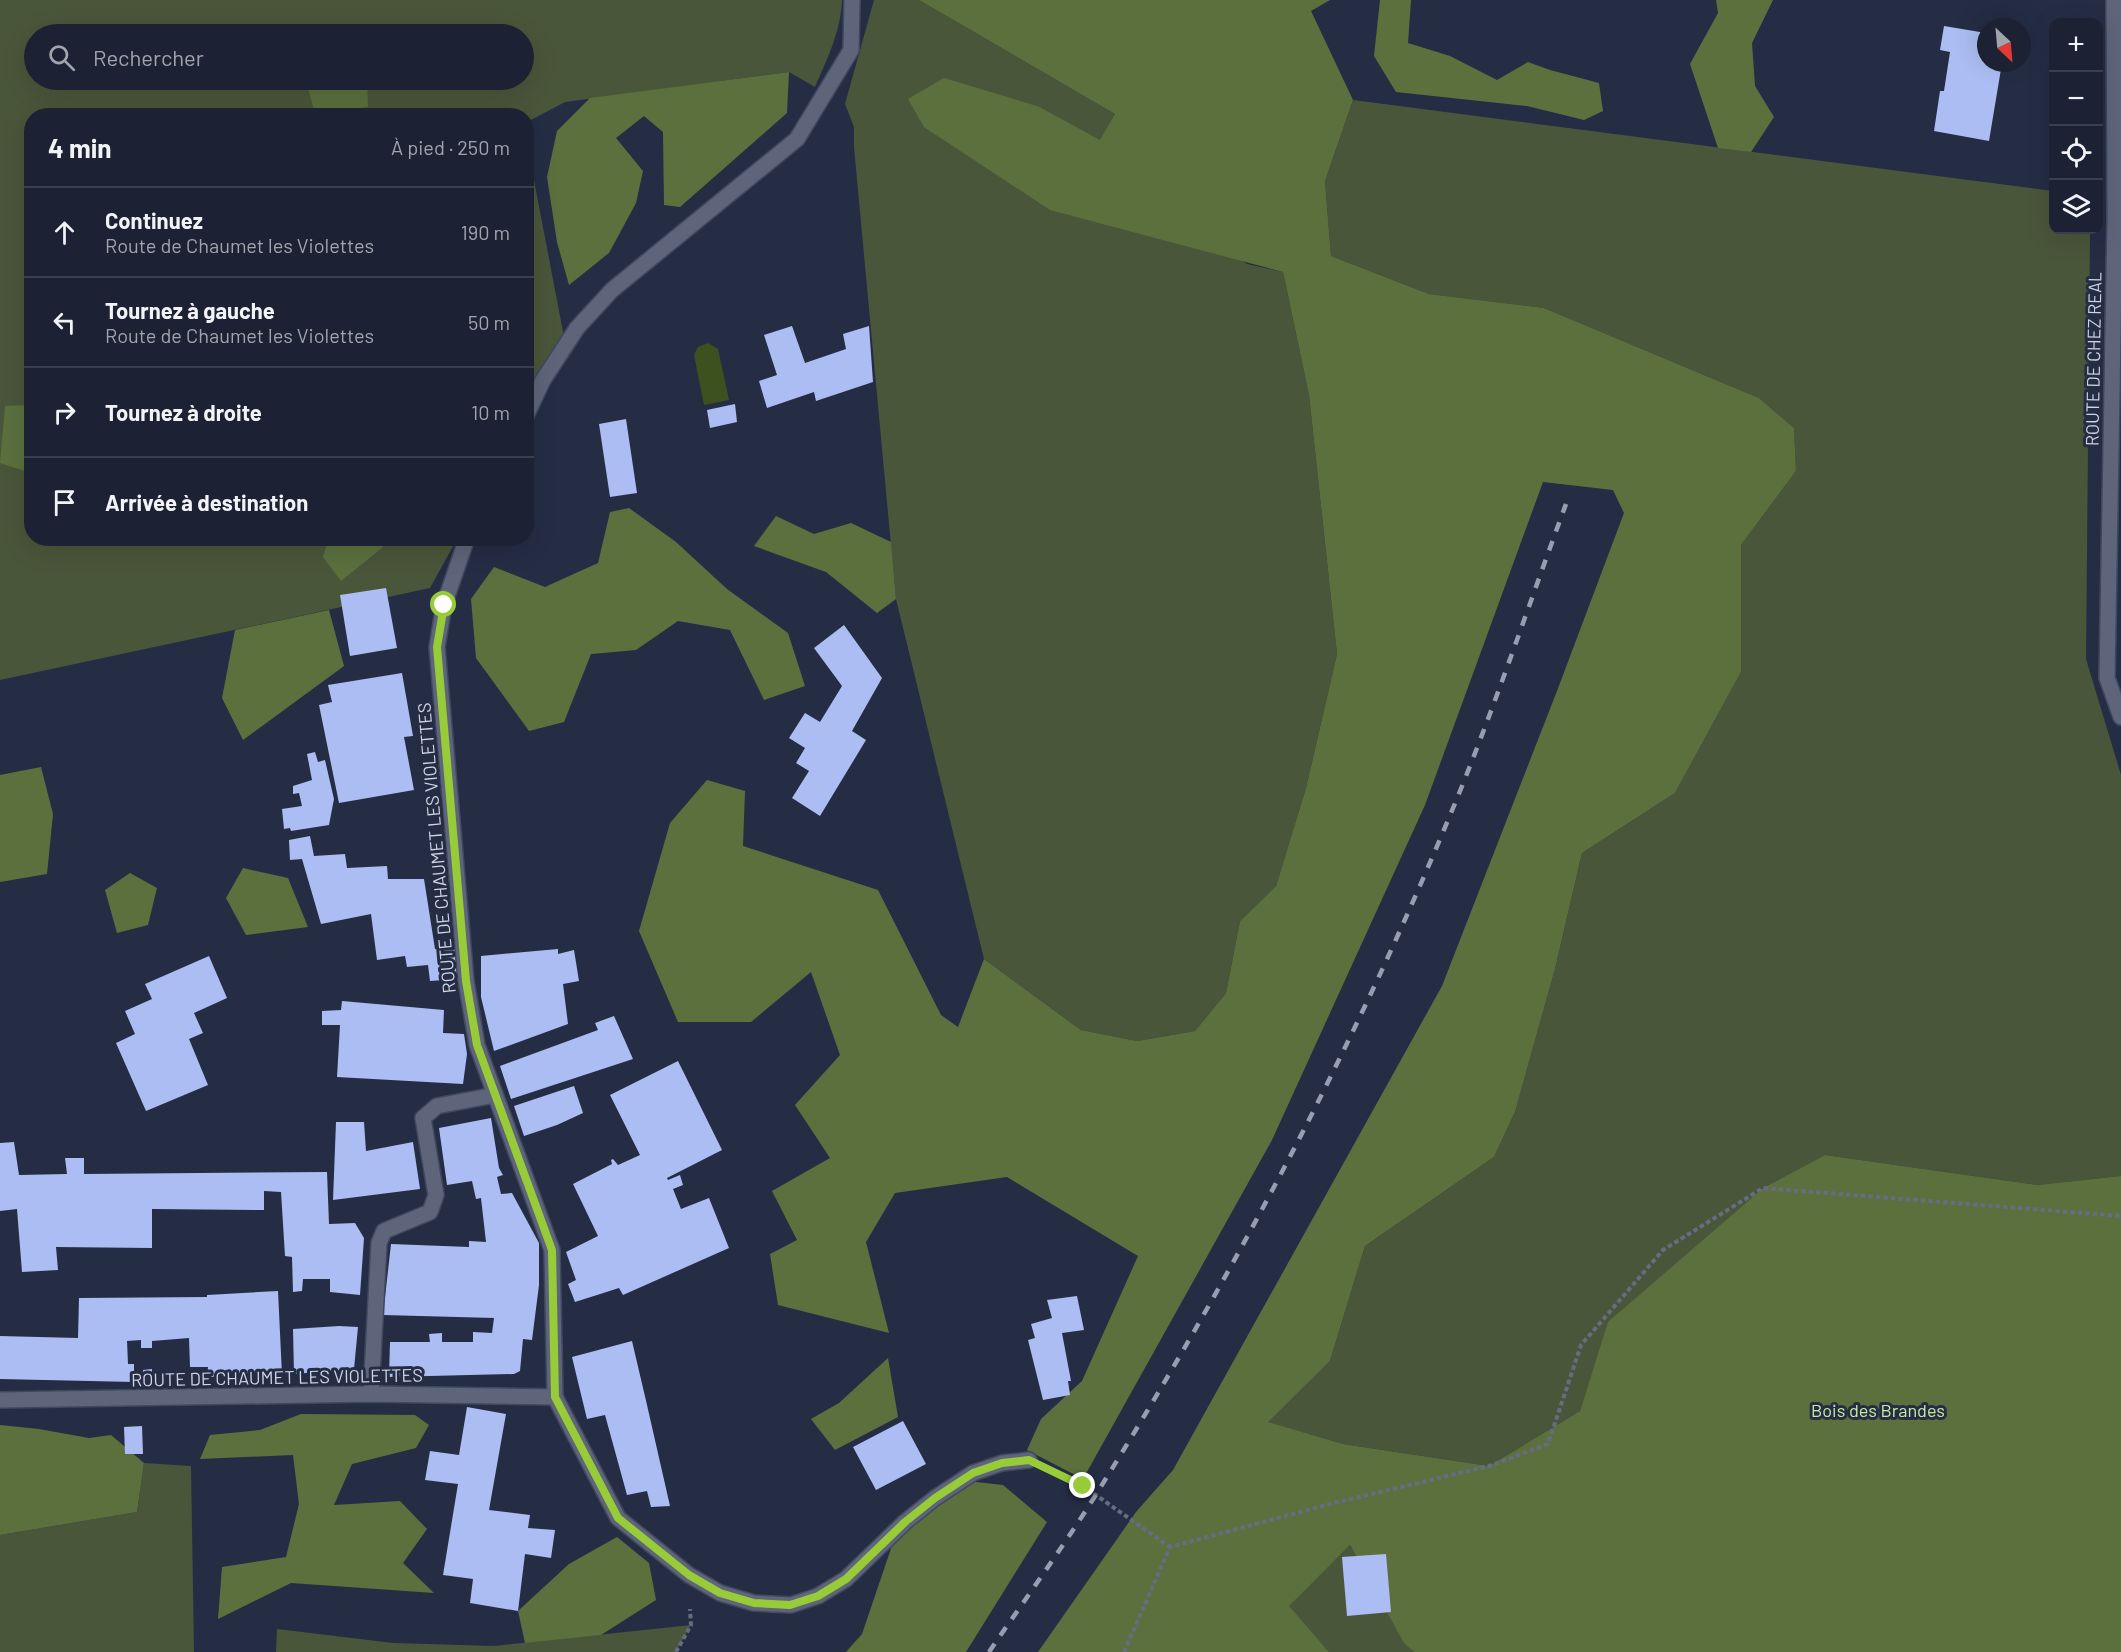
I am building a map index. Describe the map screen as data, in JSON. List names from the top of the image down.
{
  "streets": {
    "street": ["ROUTE DE CHEZ REAL", "ROUTE DE CHAUMET LES VIOLETTES"]
  },
  "parks": ["Bois des Brandes"],
  "north": "bottom right",
  "page": {
    "map_buttons": ["+", "−"],
    "search": "Rechercher",
    "heading": ["4 min", "À pied · 250 m"],
    "list": [
      ["Continuez", "Route de Chaumet les Violettes", "190 m"],
      ["Tournez à gauche", "Route de Chaumet les Violettes", "50 m"],
      ["Tournez à droite", "10 m"],
      "Arrivée à destination"
    ]
  }
}
